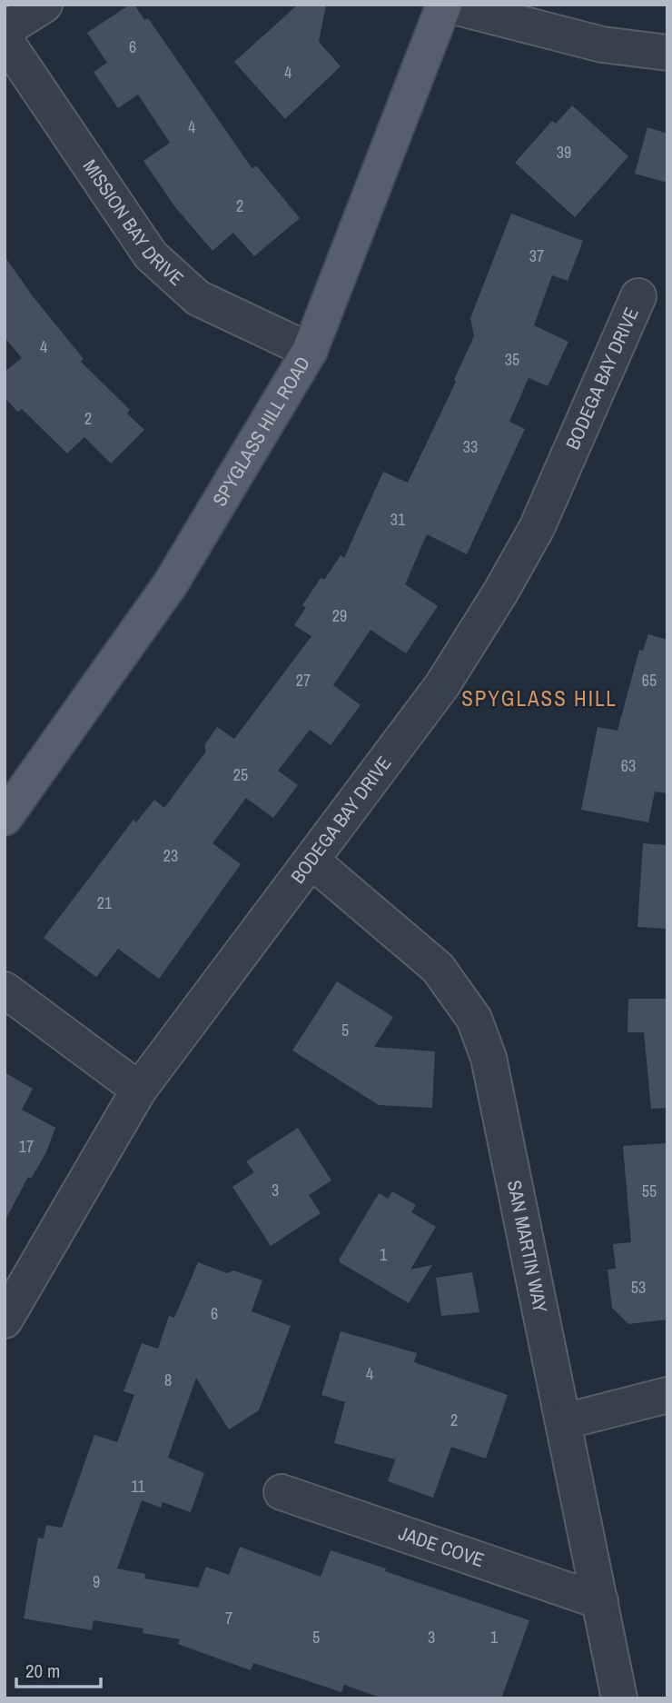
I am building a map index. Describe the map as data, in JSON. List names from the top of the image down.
{
  "streets": {
    "main road": ["SPYGLASS HILL ROAD"],
    "street": [
      "MISSION BAY DRIVE",
      "BODEGA BAY DRIVE",
      "SAN MARTIN WAY",
      "JADE COVE"
    ]
  },
  "crossings": [
    ["MISSION BAY DRIVE", "SPYGLASS HILL ROAD"],
    ["BODEGA BAY DRIVE", "SAN MARTIN WAY"],
    ["SAN MARTIN WAY", "JADE COVE"]
  ],
  "districts": ["SPYGLASS HILL"],
  "house_numbers": [
    "6",
    "4",
    "4",
    "39",
    "2",
    "37",
    "4",
    "35",
    "2",
    "33",
    "31",
    "29",
    "27",
    "65",
    "63",
    "25",
    "23",
    "21",
    "5",
    "17",
    "3",
    "55",
    "1",
    "53",
    "6",
    "4",
    "8",
    "2",
    "11",
    "9",
    "7",
    "5",
    "3",
    "1"
  ],
  "scale_bar": "20 m"
}
